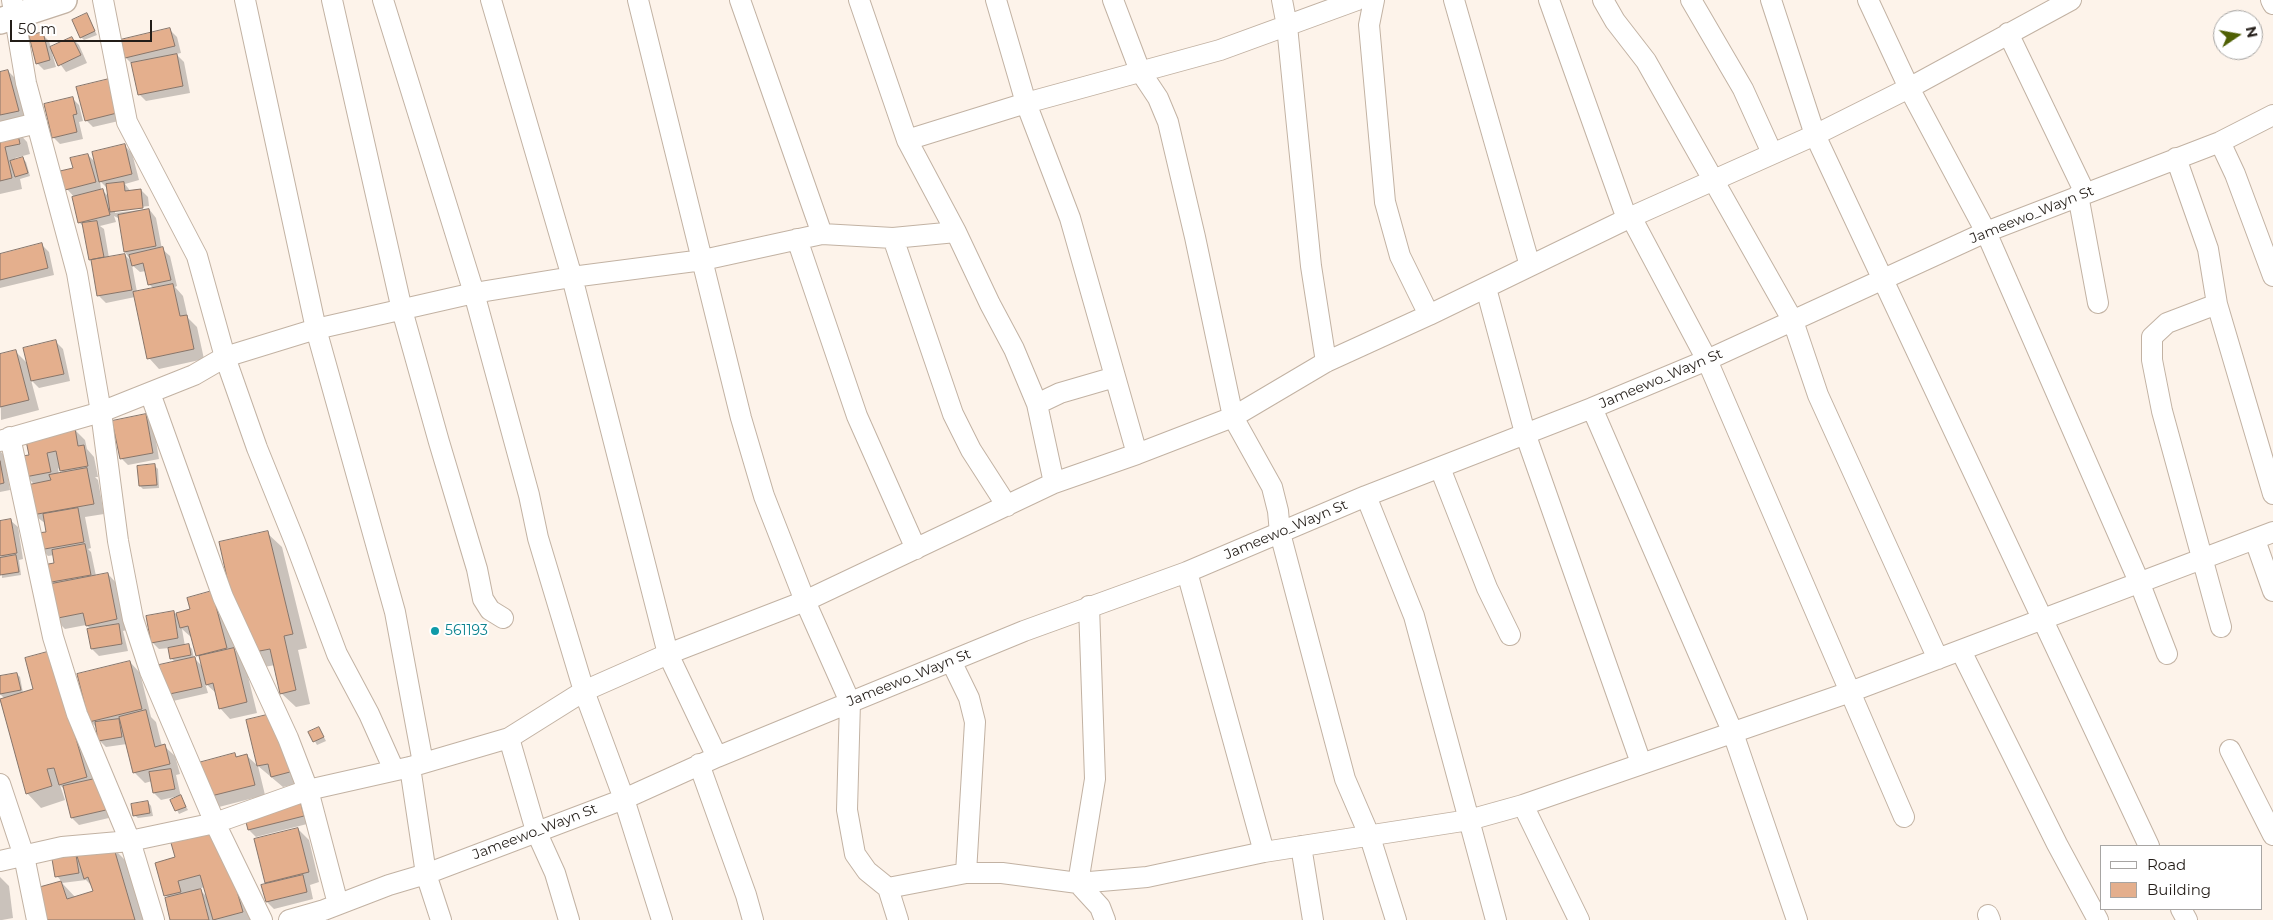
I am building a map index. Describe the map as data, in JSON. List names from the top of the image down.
{
  "streets": {
    "street": ["Jameewo_Wayn St"]
  },
  "places": ["561193"],
  "legend": ["Road", "Building"],
  "scale_bar": "50 m",
  "north": "right"
}
